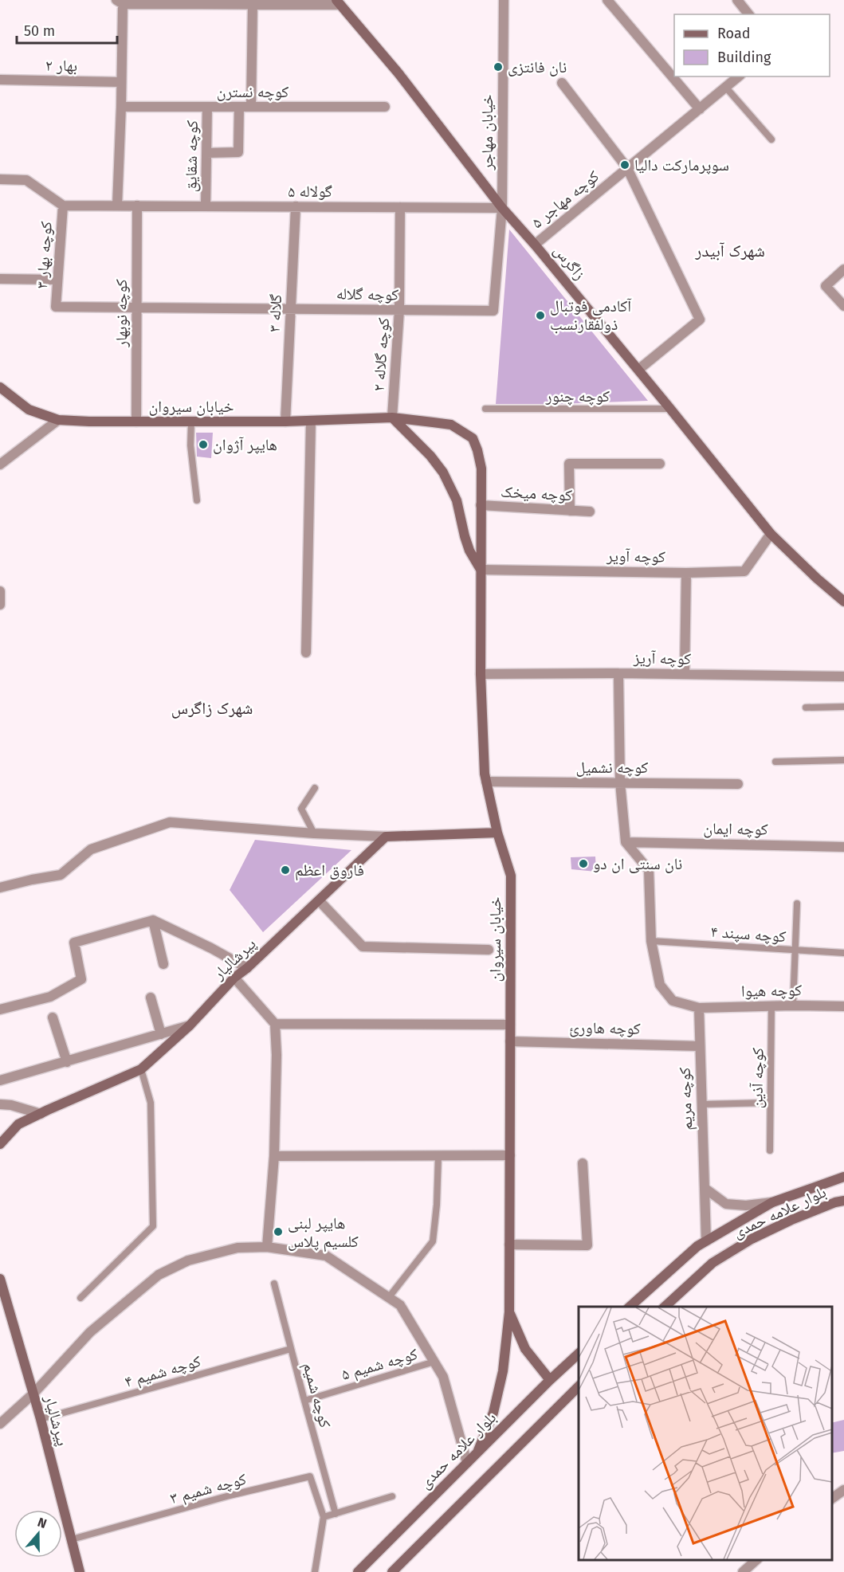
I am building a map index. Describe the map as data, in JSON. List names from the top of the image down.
{
  "streets": {
    "street": [
      "بهار ۲",
      "کوچه نسترن",
      "خیابان مهاجر",
      "کوچه شقایق",
      "گولاله ۵",
      "کوچه مهاجر ۵",
      "کوچه بهار ۳",
      "زاگرس",
      "کوچه گلاله",
      "کوچه نوبهار",
      "گلاله ۳",
      "کوچه گلاله ۲",
      "خیابان سیروان",
      "کوچه میخک",
      "کوچه آویر",
      "کوچه آریز",
      "کوچه نشمیل",
      "کوچه ایمان",
      "پیرشالیار",
      "کوچه هیوا",
      "کوچه هاورئ",
      "کوچه مریم",
      "بلوار علامه حمدی"
    ],
    "lane": [
      "کوچه چنور",
      "کوچه سپند ۴",
      "کوچه آذین",
      "کوچه شمیم ۵",
      "کوچه شمیم ۴",
      "کوچه شمیم",
      "کوچه شمیم ۳"
    ]
  },
  "crossings": [
    ["کوچه نسترن", "کوچه شقایق"],
    ["خیابان مهاجر", "گولاله ۵"],
    ["خیابان مهاجر", "زاگرس"],
    ["خیابان مهاجر", "کوچه گلاله"],
    ["کوچه شقایق", "گولاله ۵"],
    ["گولاله ۵", "کوچه بهار ۳"],
    ["گولاله ۵", "زاگرس"],
    ["گولاله ۵", "کوچه گلاله"],
    ["گولاله ۵", "کوچه نوبهار"],
    ["گولاله ۵", "گلاله ۳"],
    ["گولاله ۵", "کوچه گلاله ۲"],
    ["کوچه مهاجر ۵", "زاگرس"],
    ["کوچه بهار ۳", "کوچه گلاله"],
    ["زاگرس", "کوچه گلاله"],
    ["زاگرس", "کوچه چنور"],
    ["زاگرس", "کوچه آویر"],
    ["کوچه گلاله", "کوچه نوبهار"],
    ["کوچه گلاله", "گلاله ۳"],
    ["کوچه گلاله", "کوچه گلاله ۲"],
    ["کوچه نوبهار", "خیابان سیروان"],
    ["گلاله ۳", "خیابان سیروان"],
    ["کوچه گلاله ۲", "خیابان سیروان"],
    ["خیابان سیروان", "کوچه میخک"],
    ["خیابان سیروان", "کوچه آویر"],
    ["خیابان سیروان", "کوچه آریز"],
    ["خیابان سیروان", "کوچه نشمیل"],
    ["خیابان سیروان", "کوچه هاورئ"],
    ["خیابان سیروان", "بلوار علامه حمدی"],
    ["کوچه ایمان", "کوچه هیوا"],
    ["کوچه سپند ۴", "کوچه هیوا"],
    ["پیرشالیار", "کوچه شمیم ۴"],
    ["پیرشالیار", "کوچه شمیم ۳"],
    ["کوچه هیوا", "کوچه آذین"],
    ["کوچه هیوا", "کوچه مریم"],
    ["کوچه هاورئ", "کوچه مریم"],
    ["کوچه مریم", "بلوار علامه حمدی"],
    ["کوچه شمیم ۵", "کوچه شمیم"],
    ["کوچه شمیم ۴", "کوچه شمیم"]
  ],
  "districts": ["شهرک آبیدر", "شهرک زاگرس"],
  "places": [
    "نان فانتزی",
    "سوپرمارکت دالیا",
    "آکادمی فوتبال ذولفقارنسب",
    "هایپر آژوان",
    "نان سنتی ان دو",
    "فاروق اعظم",
    "هایپر لبنی کلسیم پلاس"
  ],
  "legend": ["Road", "Building"],
  "scale_bar": "50 m",
  "north": "top"
}
